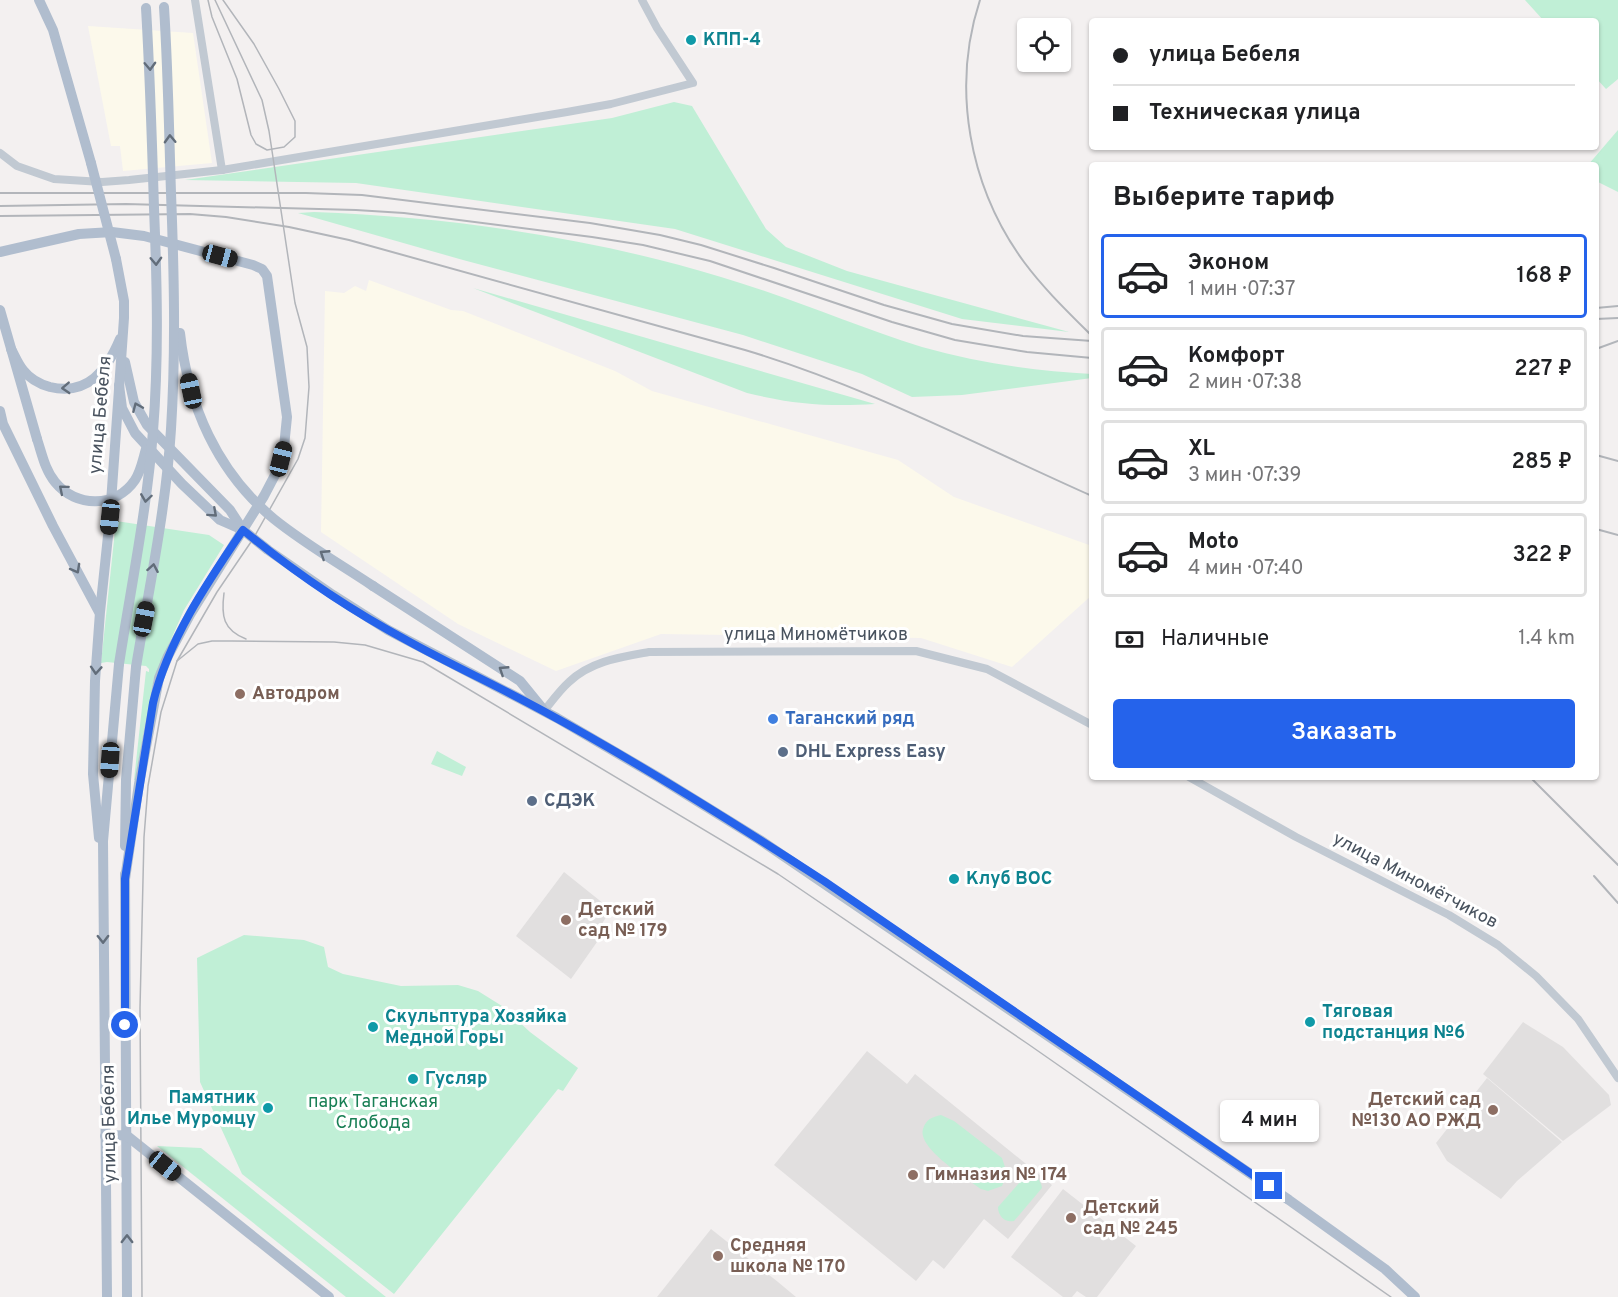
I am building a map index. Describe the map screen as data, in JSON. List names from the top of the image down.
{
  "streets": {
    "main road": ["улица Бебеля"],
    "street": ["улица Миномётчиков"]
  },
  "parks": ["парк Таганская Слобода"],
  "places": [
    "КПП-4",
    "Автодром",
    "Таганский ряд",
    "DHL Express Easy",
    "СДЭК",
    "Клуб ВОС",
    "Детский сад № 179",
    "Тяговая подстанция №6",
    "Скульптура Хозяйка Медной Горы",
    "Гусляр",
    "Памятник Илье Муромцу",
    "Детский сад №130 АО РЖД",
    "Гимназия № 174",
    "Детский сад № 245",
    "Средняя школа № 170"
  ],
  "page": {
    "banner": ["улица Бебеля", "Техническая улица"],
    "heading": "Выберите тариф",
    "list": [
      {
        "name": "Эконом",
        "note": "1 мин · 07:37",
        "value": "168 ₽"
      },
      {
        "name": "Комфорт",
        "note": "2 мин · 07:38",
        "value": "227 ₽"
      },
      {
        "name": "XL",
        "note": "3 мин · 07:39",
        "value": "285 ₽"
      },
      {
        "name": "Moto",
        "note": "4 мин · 07:40",
        "value": "322 ₽"
      }
    ],
    "pay": ["Наличные", "1.4 km"],
    "buttons": "Заказать",
    "bubble": "4 мин"
  }
}
